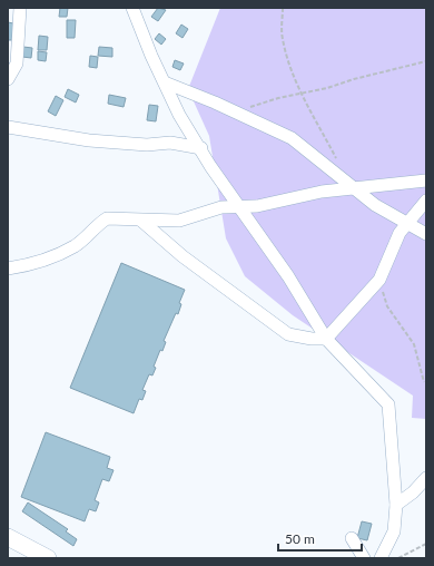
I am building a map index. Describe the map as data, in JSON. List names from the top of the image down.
{
  "scale_bar": "50 m"
}
